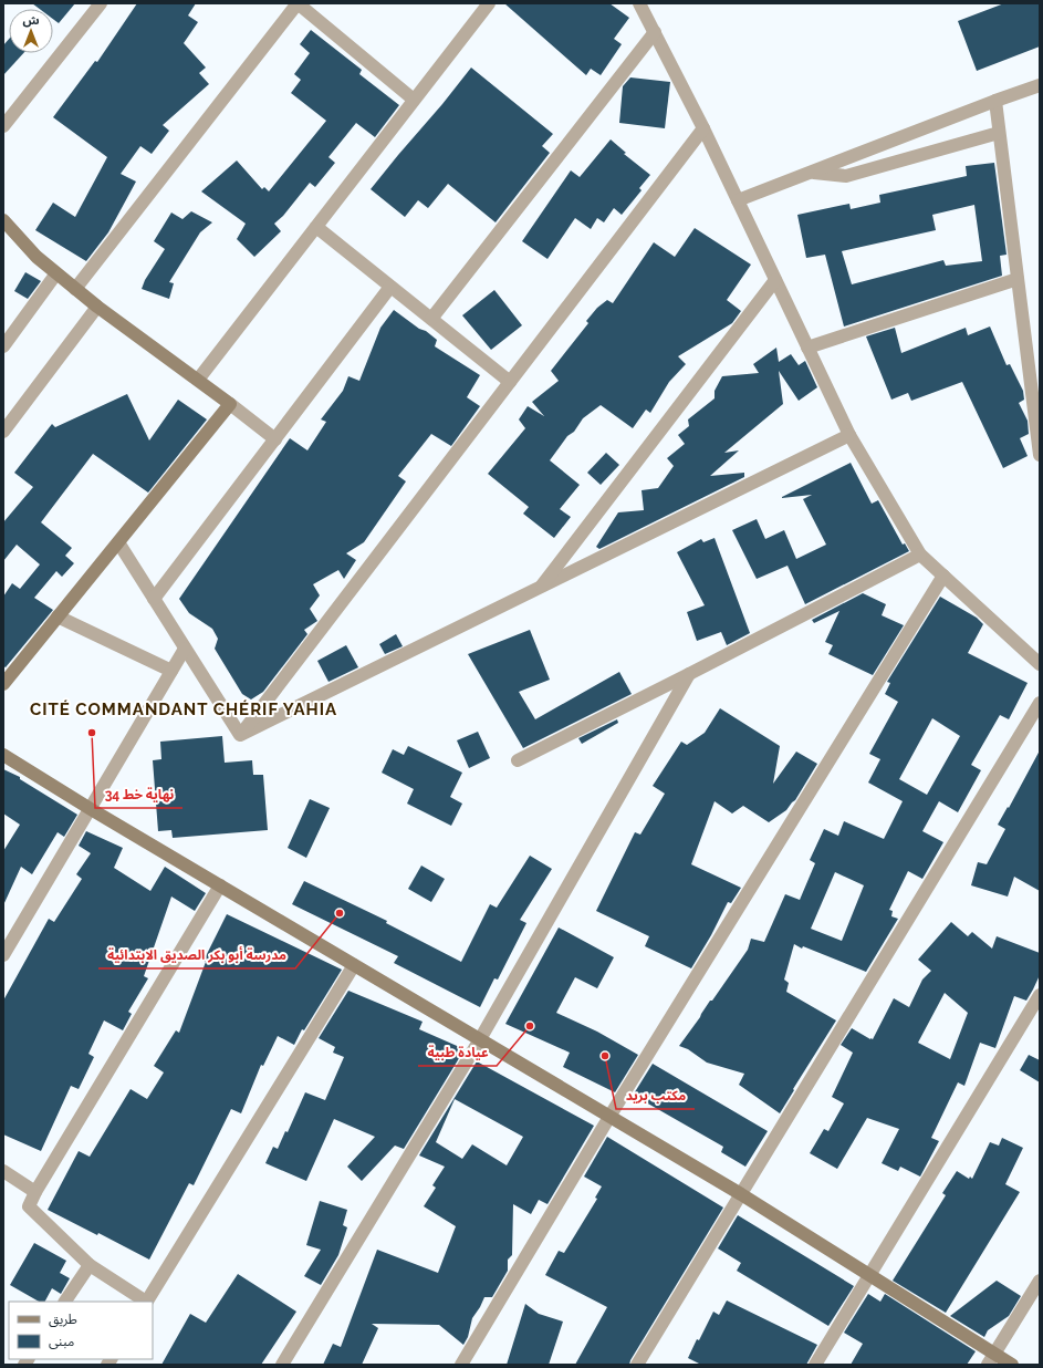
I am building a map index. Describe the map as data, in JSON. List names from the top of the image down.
{
  "districts": ["CITÉ COMMANDANT CHÉRIF YAHIA"],
  "places": [
    "نهاية خط 34",
    "مدرسة أبو بكر الصديق الابتدائية",
    "عيادة طبية",
    "مكتب بريد"
  ],
  "legend": ["طريق", "مبنى"],
  "north": "top"
}
